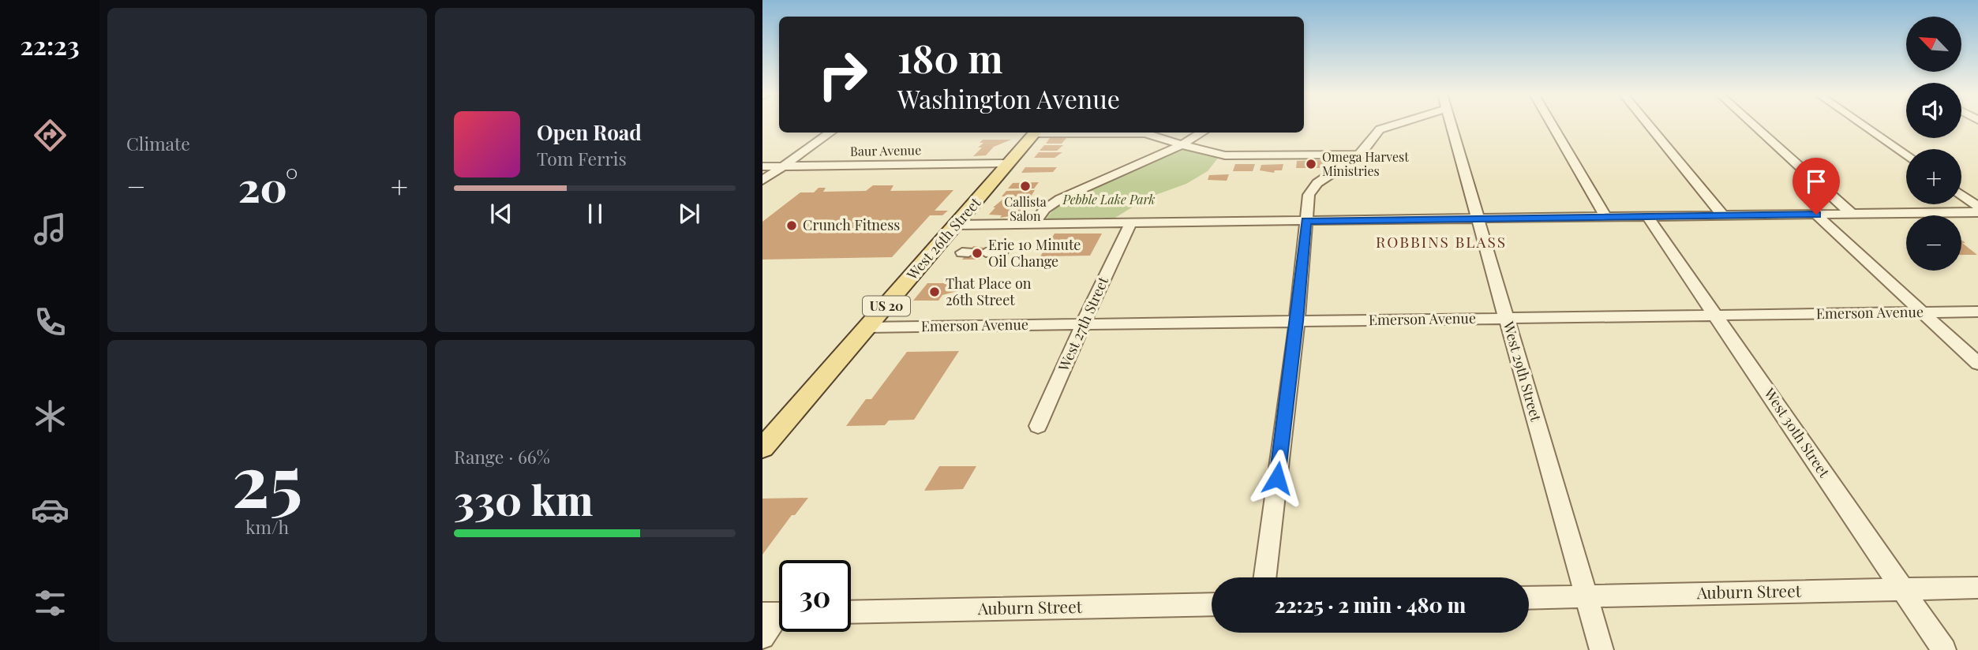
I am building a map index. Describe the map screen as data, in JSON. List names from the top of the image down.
{
  "streets": {
    "main road": ["West 26th Street", "US 20"],
    "street": [
      "Baur Avenue",
      "Emerson Avenue",
      "West 27th Street",
      "West 29th Street",
      "West 30th Street",
      "Auburn Street"
    ]
  },
  "crossings": [
    ["Baur Avenue", "West 26th Street"],
    ["West 26th Street", "Emerson Avenue"],
    ["Emerson Avenue", "West 27th Street"],
    ["Emerson Avenue", "West 29th Street"],
    ["Emerson Avenue", "West 30th Street"],
    ["West 29th Street", "Auburn Street"],
    ["West 30th Street", "Auburn Street"]
  ],
  "districts": ["ROBBINS BLASS"],
  "parks": ["Pebble Lake Park"],
  "places": [
    "Omega Harvest Ministries",
    "Callista Salon",
    "Crunch Fitness",
    "Erie 10 Minute Oil Change",
    "That Place on 26th Street"
  ],
  "north": "top left",
  "page": {
    "tabs": "22:23",
    "tile": [
      "Climate",
      ["25", "km/h"],
      ["Range · 66%", "330 km"]
    ],
    "map_buttons": ["+", "−"],
    "turn": ["180 m", "Washington Avenue"],
    "song": ["Open Road", "Tom Ferris"],
    "heat": ["−", "20°", "+"],
    "limit": "30",
    "trip": "22:25 · 2 min · 480 m"
  }
}
